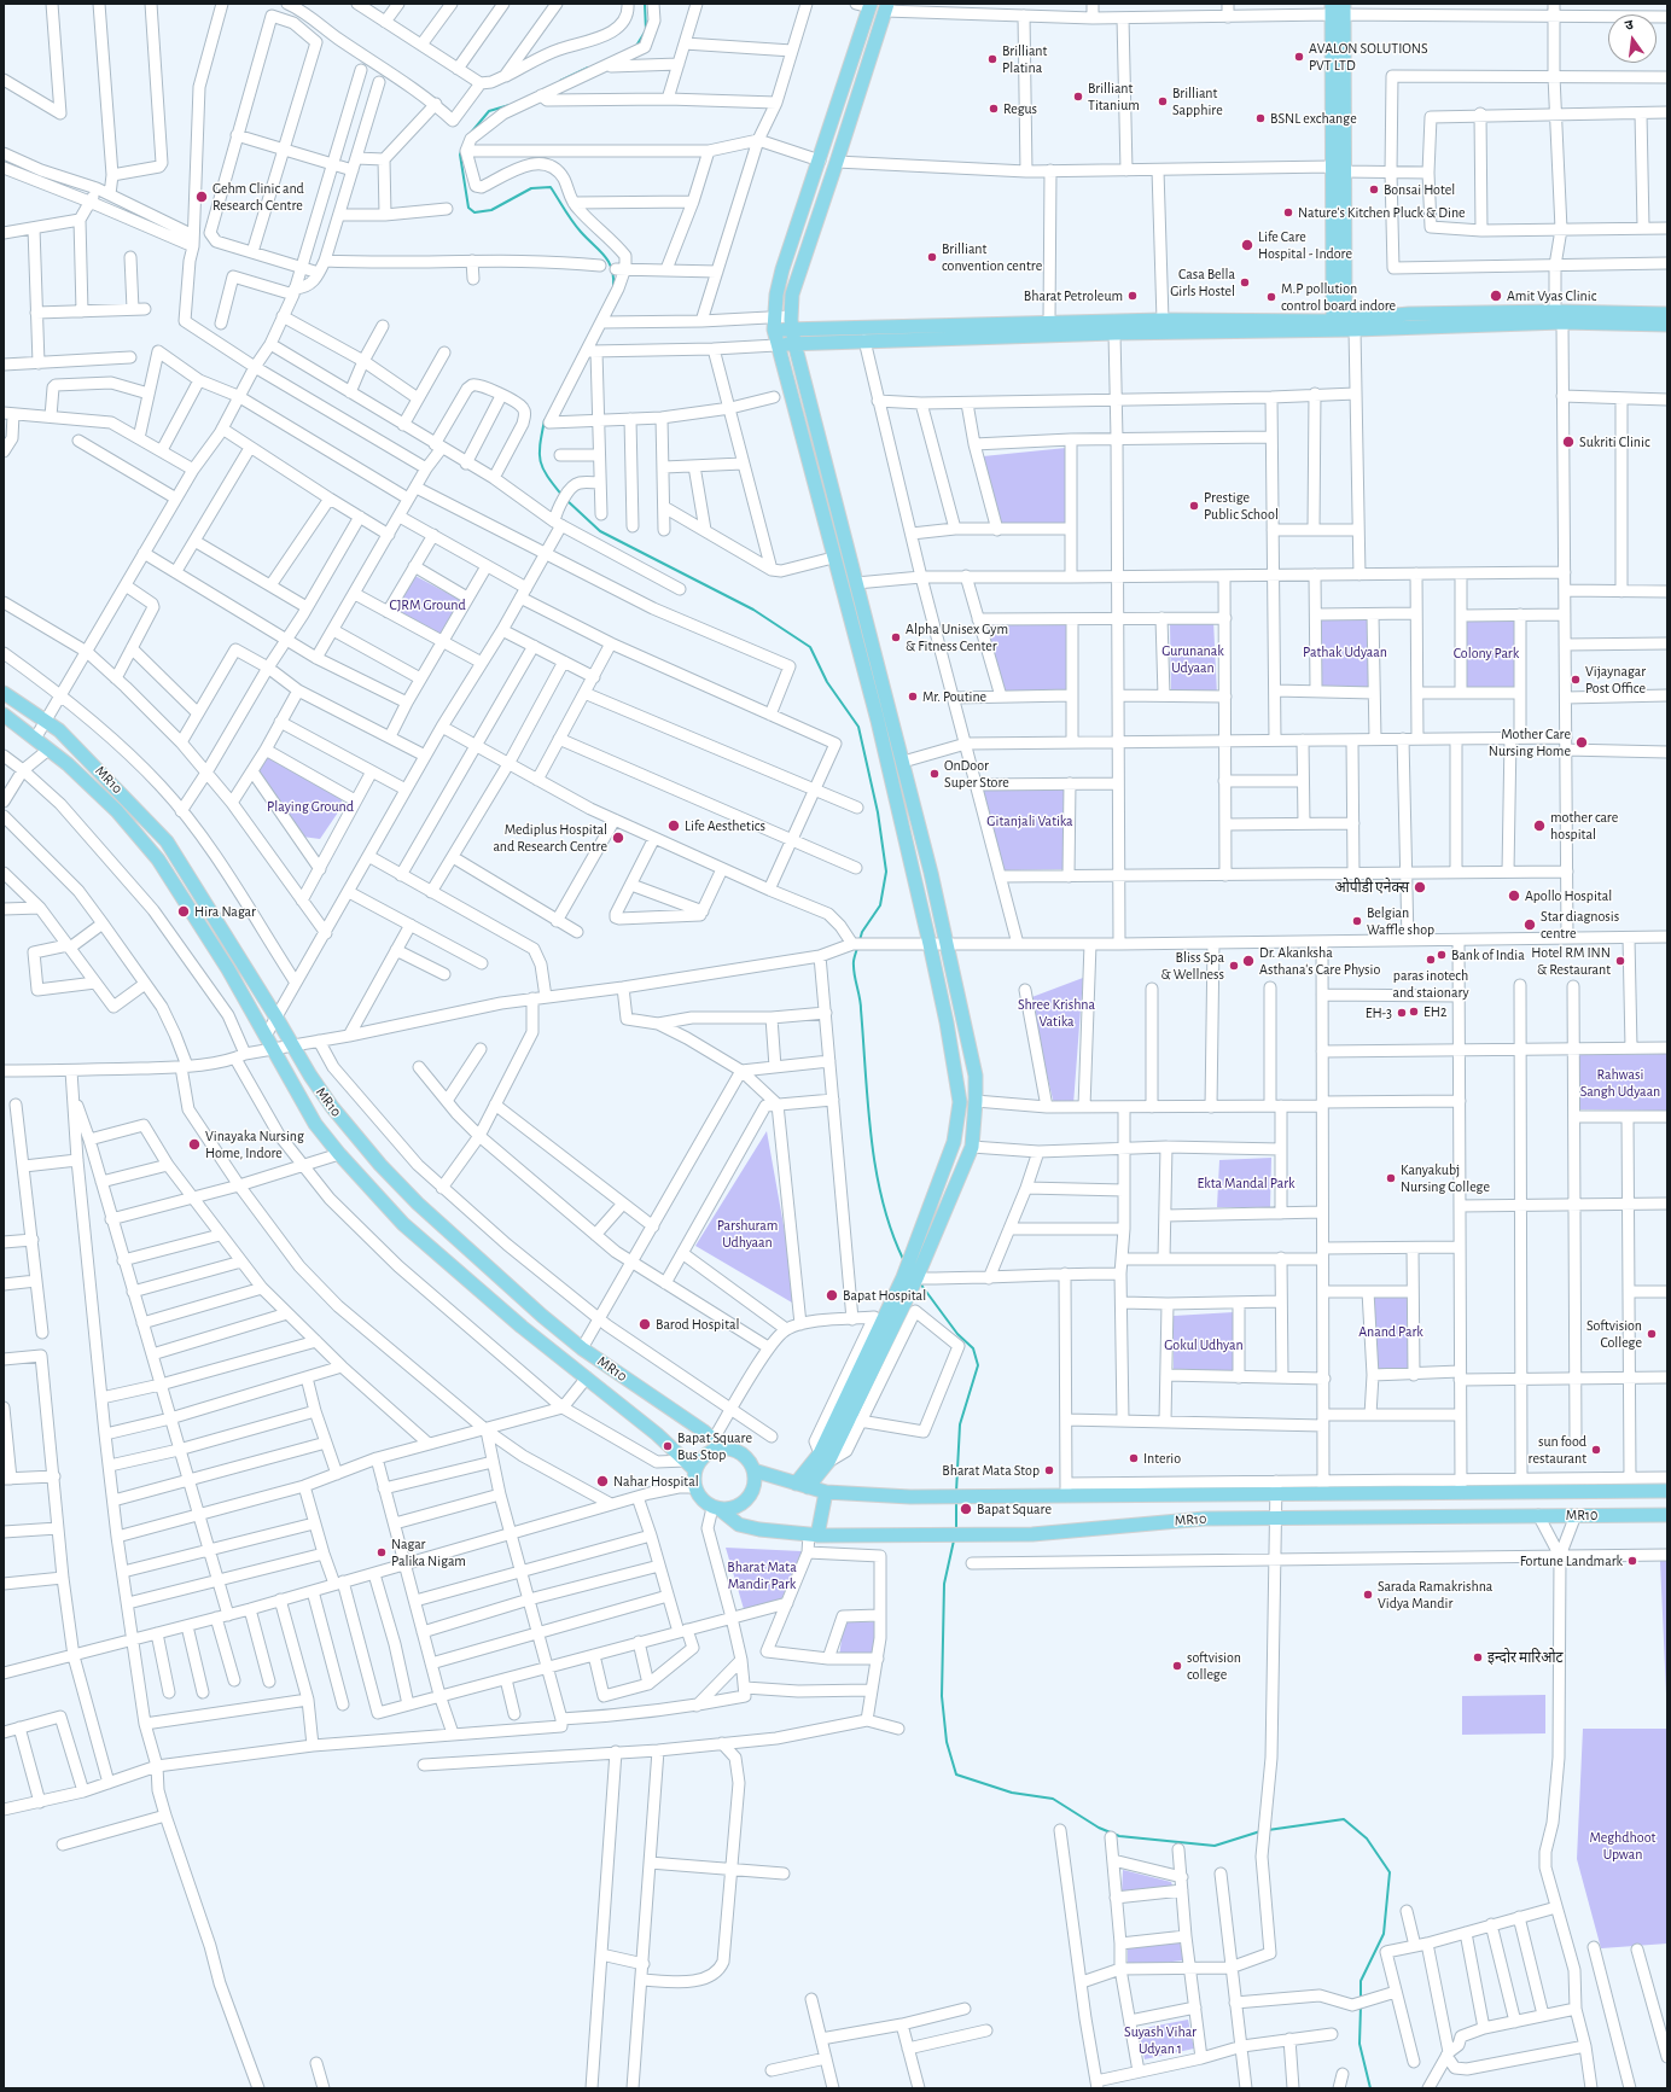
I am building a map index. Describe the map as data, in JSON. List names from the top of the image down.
{
  "streets": {
    "main road": ["MR10"]
  },
  "parks": [
    "CJRM Ground",
    "Gurunanak Udyaan",
    "Pathak Udyaan",
    "Colony Park",
    "Playing Ground",
    "Gitanjali Vatika",
    "Shree Krishna Vatika",
    "Rahwasi Sangh Udyaan",
    "Ekta Mandal Park",
    "Parshuram Udhyaan",
    "Anand Park",
    "Gokul Udhyan",
    "Bharat Mata Mandir Park",
    "Meghdhoot Upwan",
    "Suyash Vihar Udyan 1"
  ],
  "places": [
    "AVALON SOLUTIONS PVT LTD",
    "Brilliant Platina",
    "Brilliant Titanium",
    "Brilliant Sapphire",
    "Regus",
    "BSNL exchange",
    "Bonsai Hotel",
    "Gehm Clinic and Research Centre",
    "Nature's Kitchen Pluck & Dine",
    "Life Care Hospital - Indore",
    "Brilliant convention centre",
    "Casa Bella Girls Hostel",
    "Bharat Petroleum",
    "Amit Vyas Clinic",
    "M.P pollution control board indore",
    "Sukriti Clinic",
    "Prestige Public School",
    "Alpha Unisex Gym & Fitness Center",
    "Vijaynagar Post Office",
    "Mr. Poutine",
    "Mother Care Nursing Home",
    "OnDoor Super Store",
    "Life Aesthetics",
    "mother care hospital",
    "Mediplus Hospital and Research Centre",
    "ओपीडी एनेक्स",
    "Apollo Hospital",
    "Hira Nagar",
    "Belgian Waffle shop",
    "Star diagnosis centre",
    "Bank of India",
    "paras inotech and staionary",
    "Dr. Akanksha Asthana's Care Physio",
    "Hotel RM INN & Restaurant",
    "Bliss Spa & Wellness",
    "EH2",
    "EH-3",
    "Vinayaka Nursing Home, Indore",
    "Kanyakubj Nursing College",
    "Bapat Hospital",
    "Barod Hospital",
    "Softvision College",
    "Bapat Square Bus Stop",
    "sun food restaurant",
    "Interio",
    "Bharat Mata Stop",
    "Nahar Hospital",
    "Bapat Square",
    "Nagar Palika Nigam",
    "Fortune Landmark",
    "Sarada Ramakrishna Vidya Mandir",
    "इन्दोर मारिओट",
    "softvision college"
  ],
  "north": "top"
}
